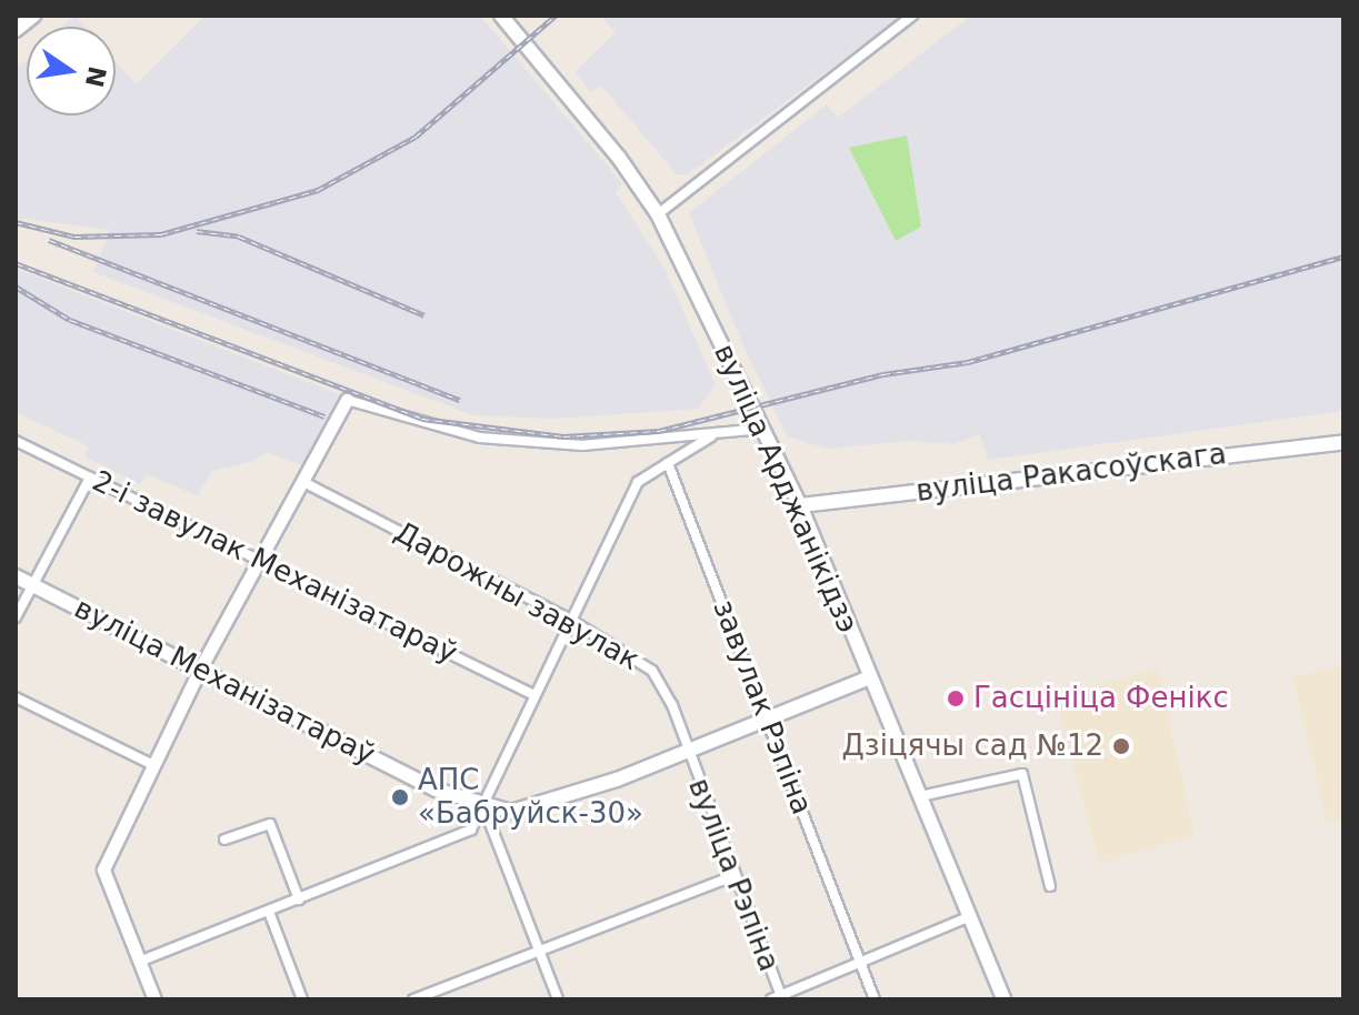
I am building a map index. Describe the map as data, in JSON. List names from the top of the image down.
{
  "streets": {
    "main road": ["вуліца Ракасоўскага", "вуліца Арджанікідзэ", "вуліца Механізатараў"],
    "street": [
      "2-і завулак Механізатараў",
      "Дарожны завулак",
      "завулак Рэпіна",
      "вуліца Рэпіна"
    ]
  },
  "crossings": [
    ["вуліца Ракасоўскага", "вуліца Арджанікідзэ"],
    ["вуліца Арджанікідзэ", "вуліца Механізатараў"],
    ["Дарожны завулак", "вуліца Механізатараў"],
    ["Дарожны завулак", "вуліца Рэпіна"],
    ["вуліца Механізатараў", "завулак Рэпіна"],
    ["вуліца Механізатараў", "вуліца Рэпіна"]
  ],
  "places": ["Гасцініца Фенікс", "Дзіцячы сад №12", "АПС «Бабруйск-30»"],
  "north": "right"
}
